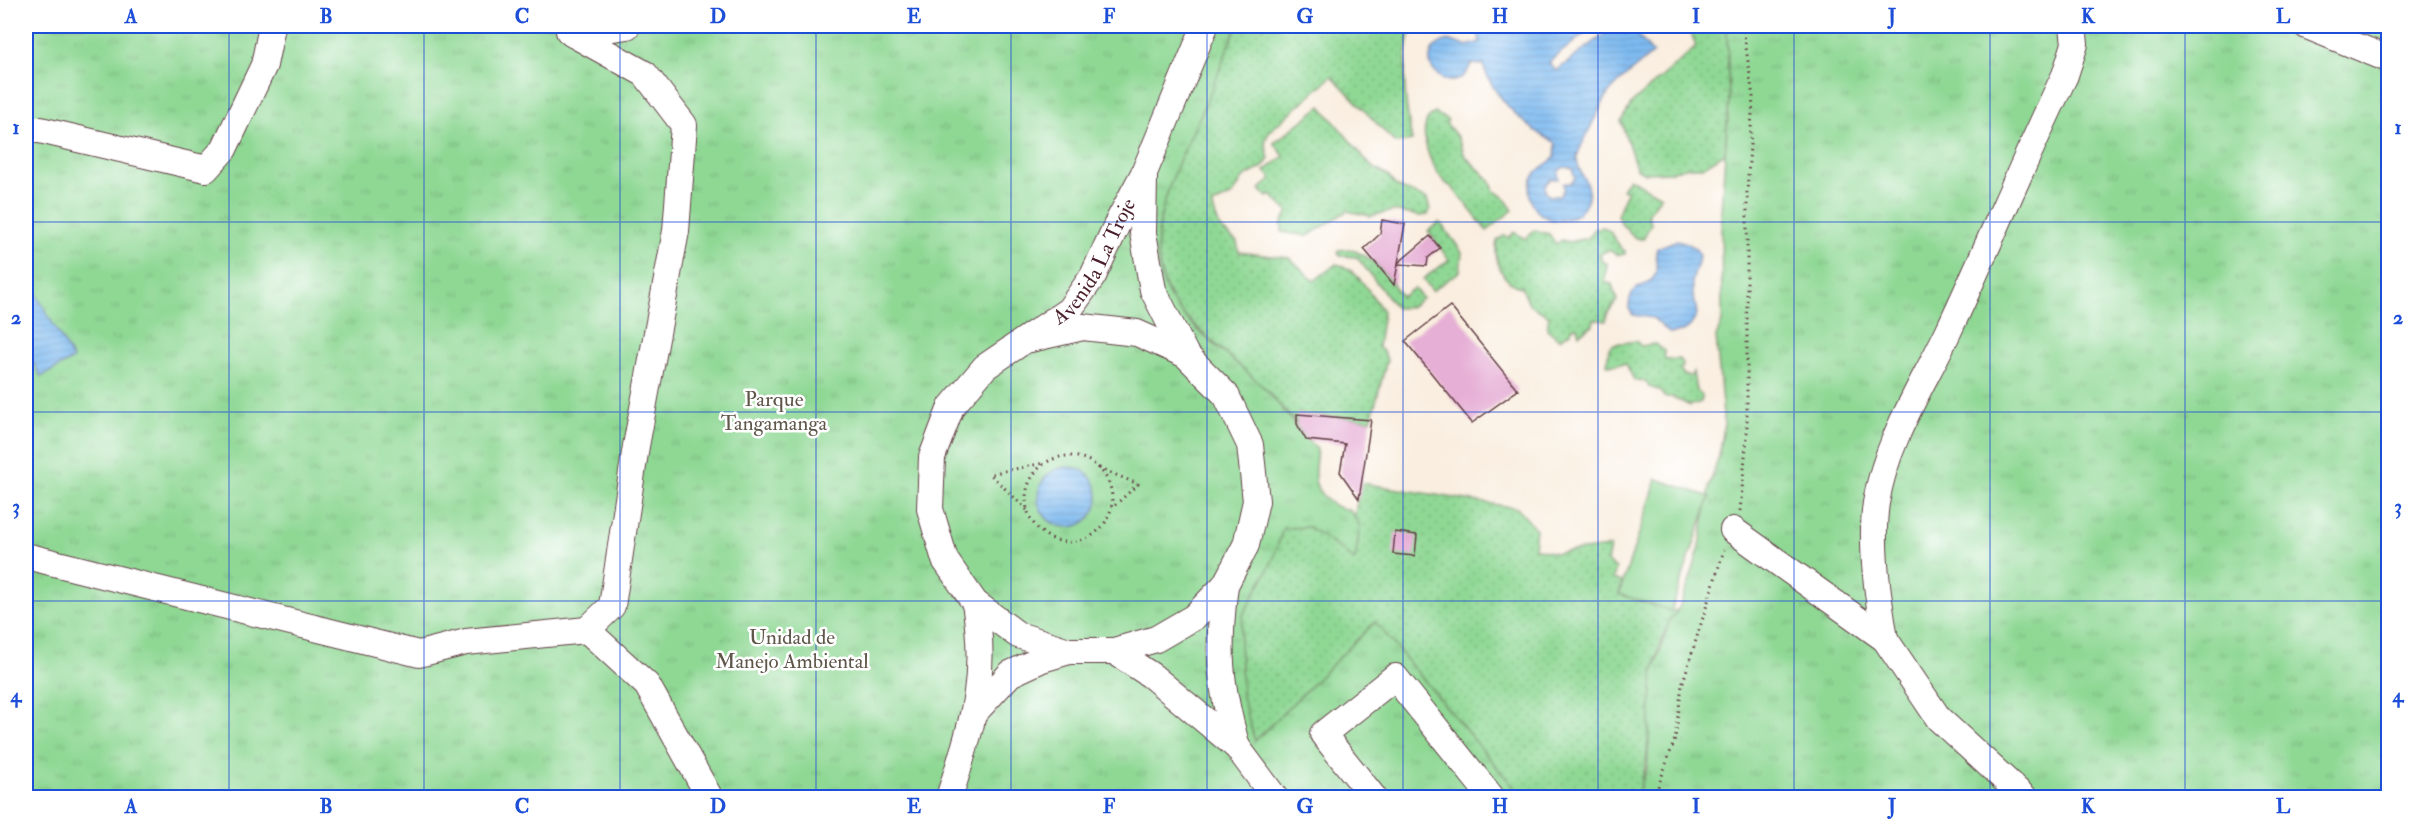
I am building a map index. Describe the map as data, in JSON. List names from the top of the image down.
{
  "streets": {
    "street": ["Avenida La Troje"]
  },
  "parks": ["Parque Tangamanga", "Unidad de Manejo Ambiental"],
  "grid": {
    "columns": [
      "A",
      "B",
      "C",
      "D",
      "E",
      "F",
      "G",
      "H",
      "I",
      "J",
      "K",
      "L"
    ],
    "rows": [
      "1",
      "2",
      "3",
      "4"
    ]
  }
}
